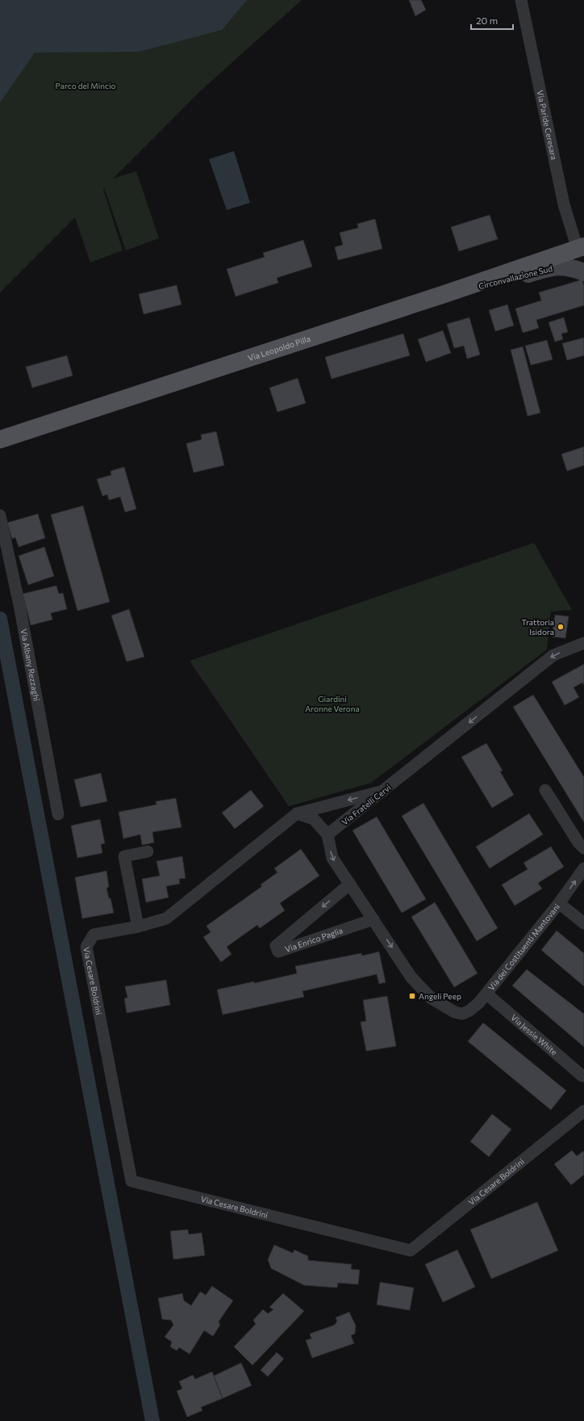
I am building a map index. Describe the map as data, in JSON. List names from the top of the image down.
{
  "streets": {
    "main road": ["Circonvallazione Sud", "Via Leopoldo Pilla"],
    "street": [
      "Via Paride Ceresara",
      "Via Albany Rezzaghi",
      "Via Fratelli Cervi",
      "Via Enrico Paglia",
      "Via dei Costituenti Mantovani",
      "Via Cesare Boldrini",
      "Via Jessie White"
    ]
  },
  "crossings": [
    ["Via Paride Ceresara", "Via Leopoldo Pilla"],
    ["Circonvallazione Sud", "Via Leopoldo Pilla"],
    ["Via Enrico Paglia", "Via dei Costituenti Mantovani"],
    ["Via dei Costituenti Mantovani", "Via Jessie White"]
  ],
  "one_way": ["Via Fratelli Cervi"],
  "parks": ["Parco del Mincio", "Giardini Aronne Verona"],
  "places": {
    "other": ["Trattoria Isidora"],
    "transit": ["Angeli Peep"]
  },
  "scale_bar": "20 m"
}
